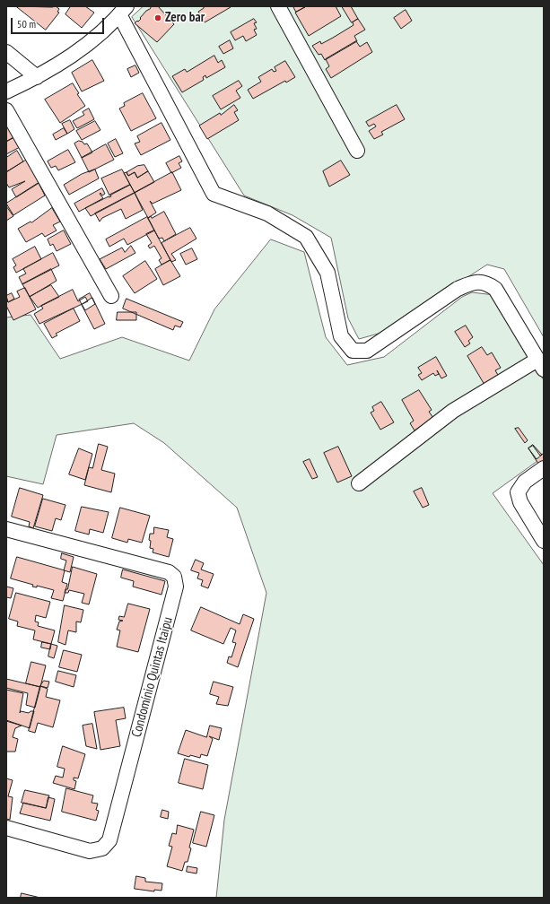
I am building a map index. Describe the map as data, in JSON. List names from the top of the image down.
{
  "streets": {
    "street": ["Condomínio Quintas Itaipu"]
  },
  "places": ["Zero bar"],
  "scale_bar": "50 m"
}
